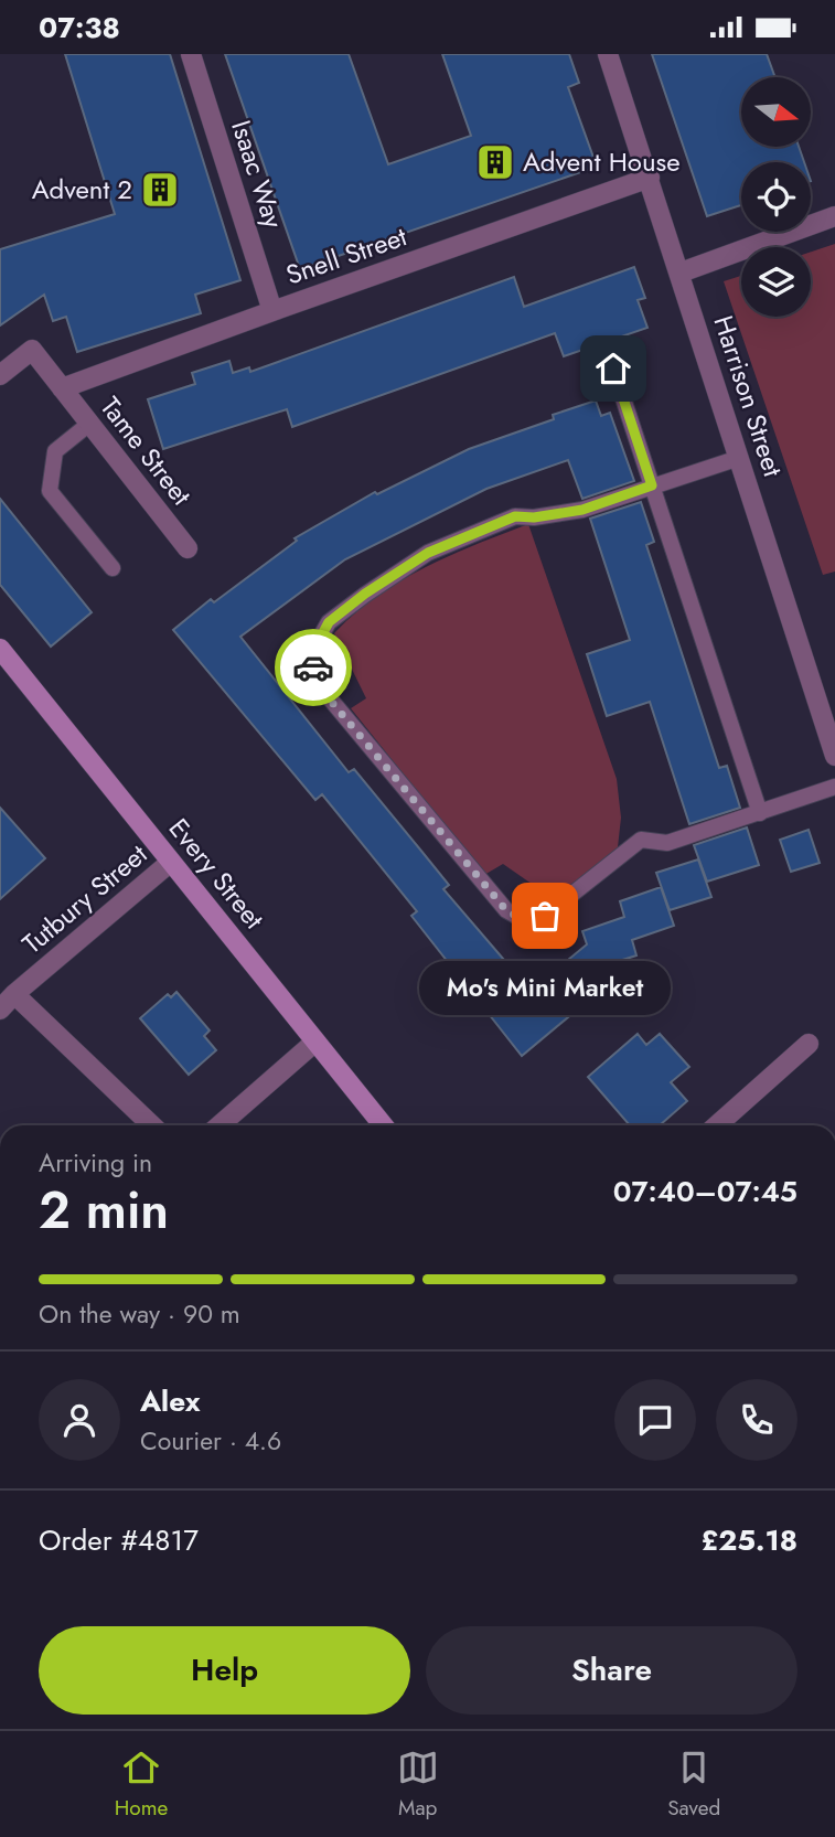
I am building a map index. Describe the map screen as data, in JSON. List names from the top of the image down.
{
  "streets": {
    "street": [
      "Isaac Way",
      "Snell Street",
      "Harrison Street",
      "Tame Street",
      "Every Street",
      "Tutbury Street"
    ]
  },
  "crossings": [
    ["Isaac Way", "Snell Street"],
    ["Snell Street", "Harrison Street"],
    ["Snell Street", "Tame Street"],
    ["Every Street", "Tutbury Street"]
  ],
  "places": {
    "building": ["Advent House", "Advent 2"],
    "other": ["Mo's Mini Market"]
  },
  "north": "right",
  "page": {
    "status": "07:38",
    "bubble": "Mo's Mini Market",
    "heading": ["2 min", "Arriving in", "07:40–07:45"],
    "panel": [
      "Alex",
      "Courier · 4.6",
      "Order #4817",
      "£25.18"
    ],
    "bar": "On the way · 90 m",
    "buttons": ["Help", "Share"],
    "tabs": ["Home", "Map", "Saved"]
  }
}
